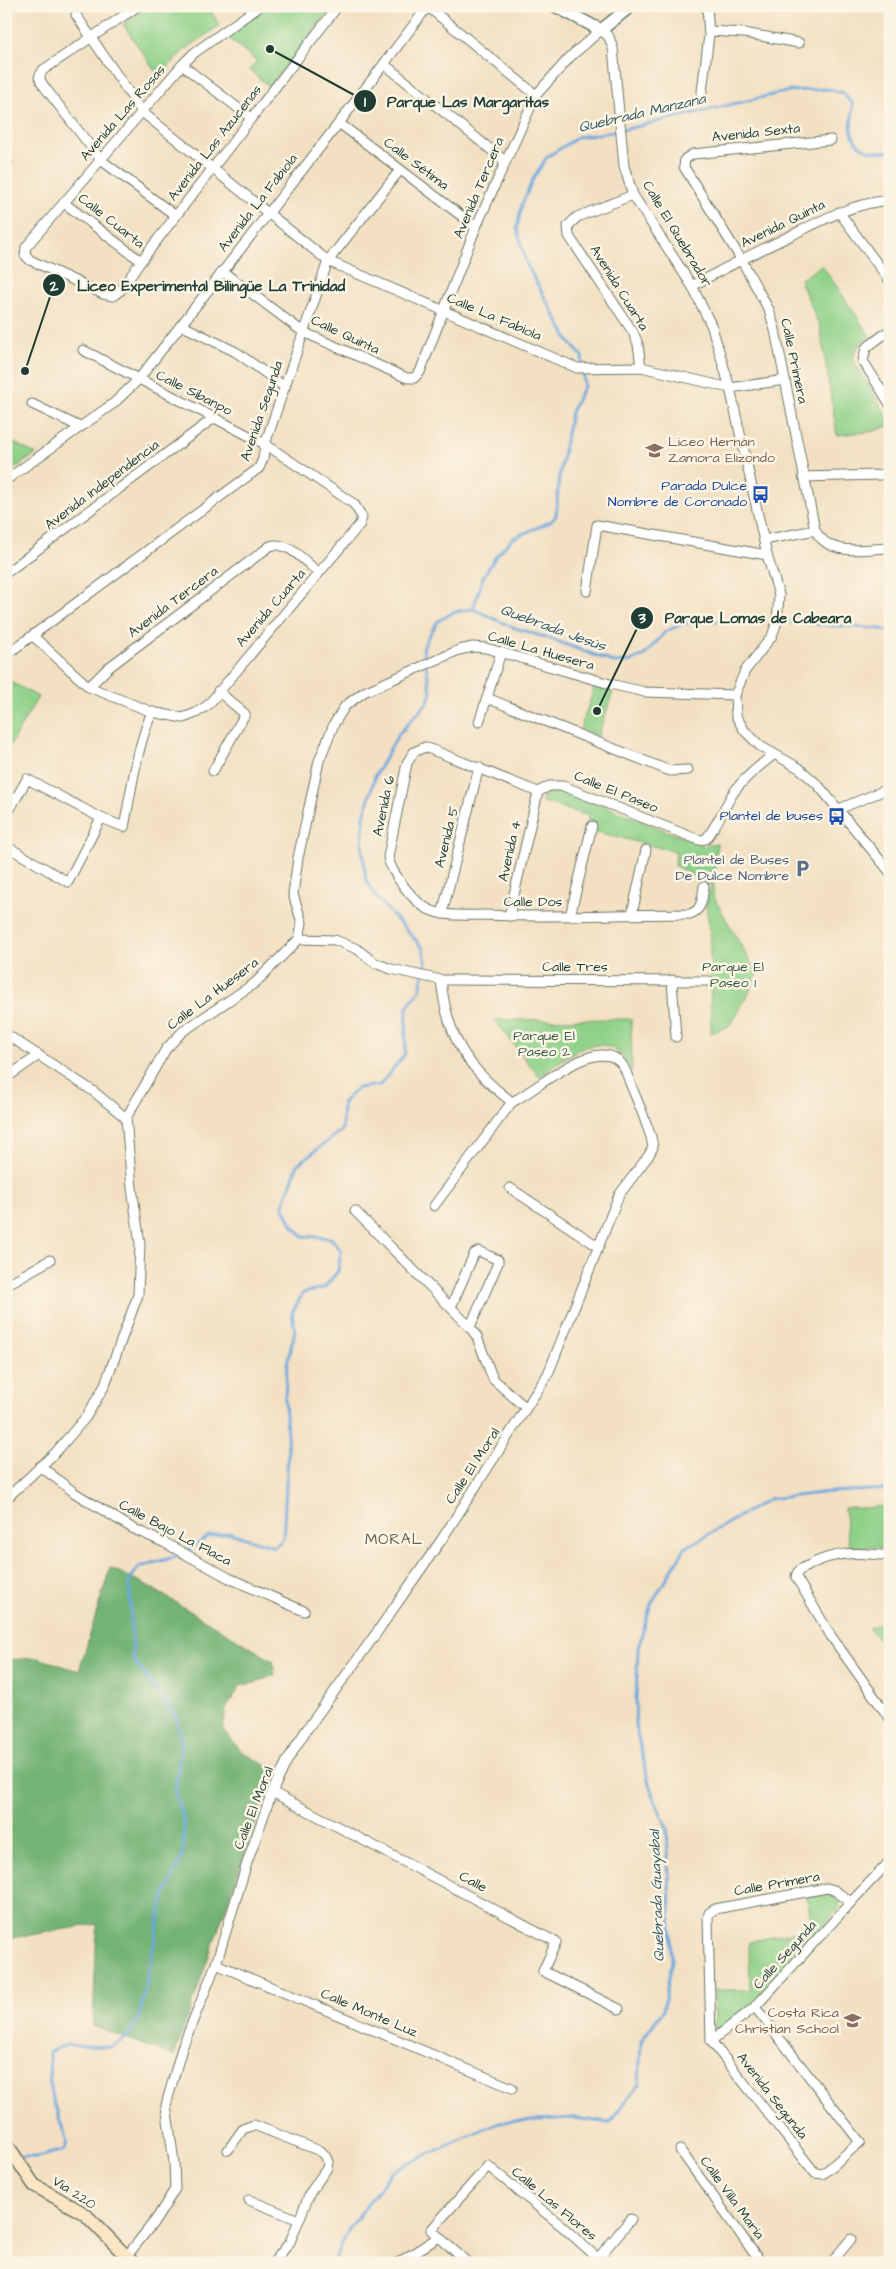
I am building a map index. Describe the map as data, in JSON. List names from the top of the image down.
{
  "streets": {
    "main road": ["Vía 220"],
    "street": [
      "Avenida Las Rosas",
      "Avenida Sexta",
      "Avenida Las Azucenas",
      "Calle Sétima",
      "Avenida Tercera",
      "Avenida La Fabiola",
      "Calle Cuarta",
      "Avenida Quinta",
      "Calle El Quebrador",
      "Avenida Cuarta",
      "Calle La Fabiola",
      "Calle Quinta",
      "Calle Primera",
      "Calle Sibanpo",
      "Avenida Segunda",
      "Avenida Independencia",
      "Calle La Huesera",
      "Calle El Paseo",
      "Avenida 6",
      "Avenida 5",
      "Avenida 4",
      "Calle Dos",
      "Calle Tres",
      "Calle El Moral",
      "Calle Bajo La Flaca",
      "Calle",
      "Calle Segunda",
      "Calle Monte Luz",
      "Calle Villa María",
      "Calle Las Flores"
    ]
  },
  "crossings": [
    ["Avenida Las Rosas", "Avenida Las Azucenas"],
    ["Avenida Las Rosas", "Calle Cuarta"],
    ["Avenida Las Rosas", "Calle La Fabiola"],
    ["Avenida Sexta", "Calle Primera"],
    ["Avenida Las Azucenas", "Calle Cuarta"],
    ["Avenida Las Azucenas", "Calle La Fabiola"],
    ["Calle Sétima", "Avenida Tercera"],
    ["Calle Sétima", "Avenida La Fabiola"],
    ["Calle Sétima", "Avenida Segunda"],
    ["Avenida Tercera", "Calle El Quebrador"],
    ["Avenida Tercera", "Avenida Cuarta"],
    ["Avenida Tercera", "Calle La Fabiola"],
    ["Avenida Tercera", "Calle Quinta"],
    ["Avenida La Fabiola", "Calle La Fabiola"],
    ["Avenida La Fabiola", "Calle Quinta"],
    ["Avenida La Fabiola", "Calle Sibanpo"],
    ["Avenida Quinta", "Calle El Quebrador"],
    ["Avenida Quinta", "Calle Primera"],
    ["Calle El Quebrador", "Avenida Cuarta"],
    ["Calle El Quebrador", "Calle La Fabiola"],
    ["Calle El Quebrador", "Calle La Huesera"],
    ["Calle El Quebrador", "Calle El Paseo"],
    ["Avenida Cuarta", "Calle La Fabiola"],
    ["Avenida Cuarta", "Calle Sibanpo"],
    ["Calle La Fabiola", "Avenida Segunda"],
    ["Calle Quinta", "Avenida Segunda"],
    ["Calle Primera", "Avenida Segunda"],
    ["Calle Primera", "Calle Segunda"],
    ["Calle Sibanpo", "Avenida Segunda"],
    ["Calle Sibanpo", "Avenida Independencia"],
    ["Avenida Segunda", "Calle Segunda"],
    ["Calle El Paseo", "Avenida 4"],
    ["Avenida 6", "Avenida 5"],
    ["Avenida 6", "Calle Dos"],
    ["Avenida 5", "Calle Dos"],
    ["Avenida 4", "Calle Dos"],
    ["Calle El Moral", "Calle"],
    ["Calle El Moral", "Calle Monte Luz"],
    ["Calle El Moral", "Vía 220"]
  ],
  "districts": ["MORAL"],
  "water": ["Quebrada Manzana", "Quebrada Jesús", "Quebrada Guayabal"],
  "parks": ["Parque El Paseo 1", "Parque El Paseo 2"],
  "places": {
    "other": ["Parque Las Margaritas", "Liceo Experimental Bilingüe La Trinidad", "Parque Lomas de Cabeara"],
    "school or university": ["Liceo Hernán Zamora Elizondo", "Costa Rica Christian School"],
    "bus stop": ["Parada Dulce Nombre de Coronado", "Plantel de buses"],
    "parking": ["Plantel de Buses De Dulce Nombre"]
  }
}
